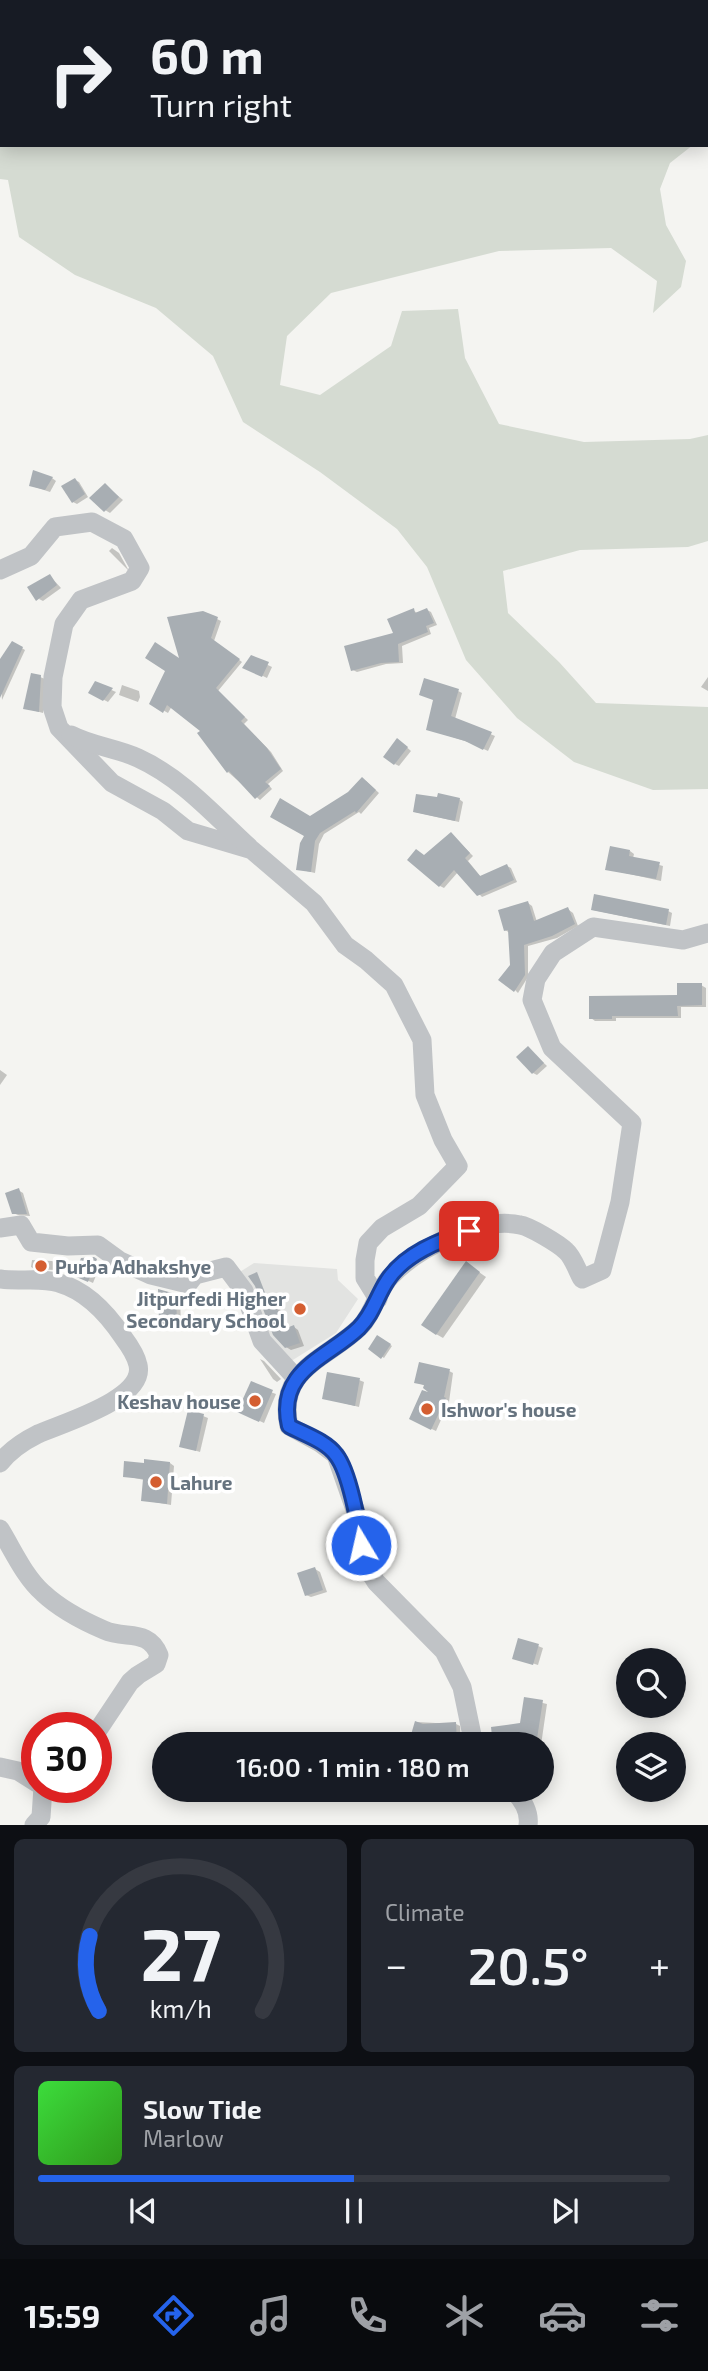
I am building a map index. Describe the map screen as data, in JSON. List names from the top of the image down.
{
  "places": [
    "Purba Adhakshye",
    "Jitpurfedi Higher Secondary School",
    "Keshav house",
    "Ishwor's house",
    "Lahure"
  ],
  "page": {
    "turn": ["60 m", "Turn right"],
    "limit": "30",
    "trip": "16:00 · 1 min · 180 m",
    "tile": "Climate",
    "heat": ["−", "20.5°", "+"],
    "song": ["Slow Tide", "Marlow"],
    "tabs": "15:59",
    "gauge": ["27", "km/h"]
  }
}
